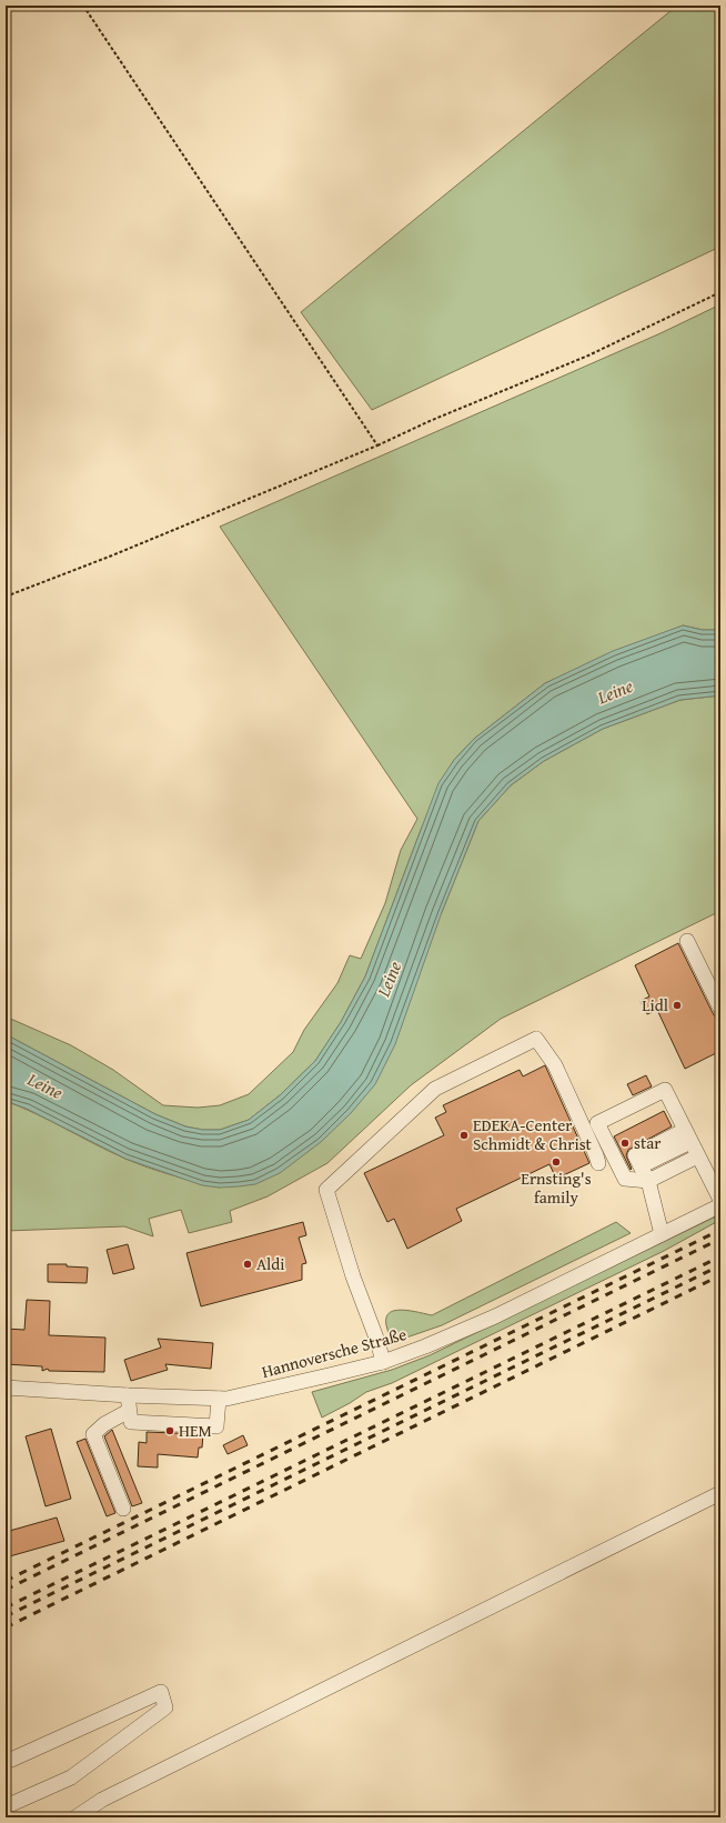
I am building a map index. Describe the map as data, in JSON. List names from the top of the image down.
{
  "streets": {
    "street": ["Hannoversche Straße"]
  },
  "water": ["Leine"],
  "places": [
    "Lidl",
    "EDEKA-Center Schmidt & Christ",
    "star",
    "Ernsting's family",
    "Aldi",
    "HEM"
  ]
}
